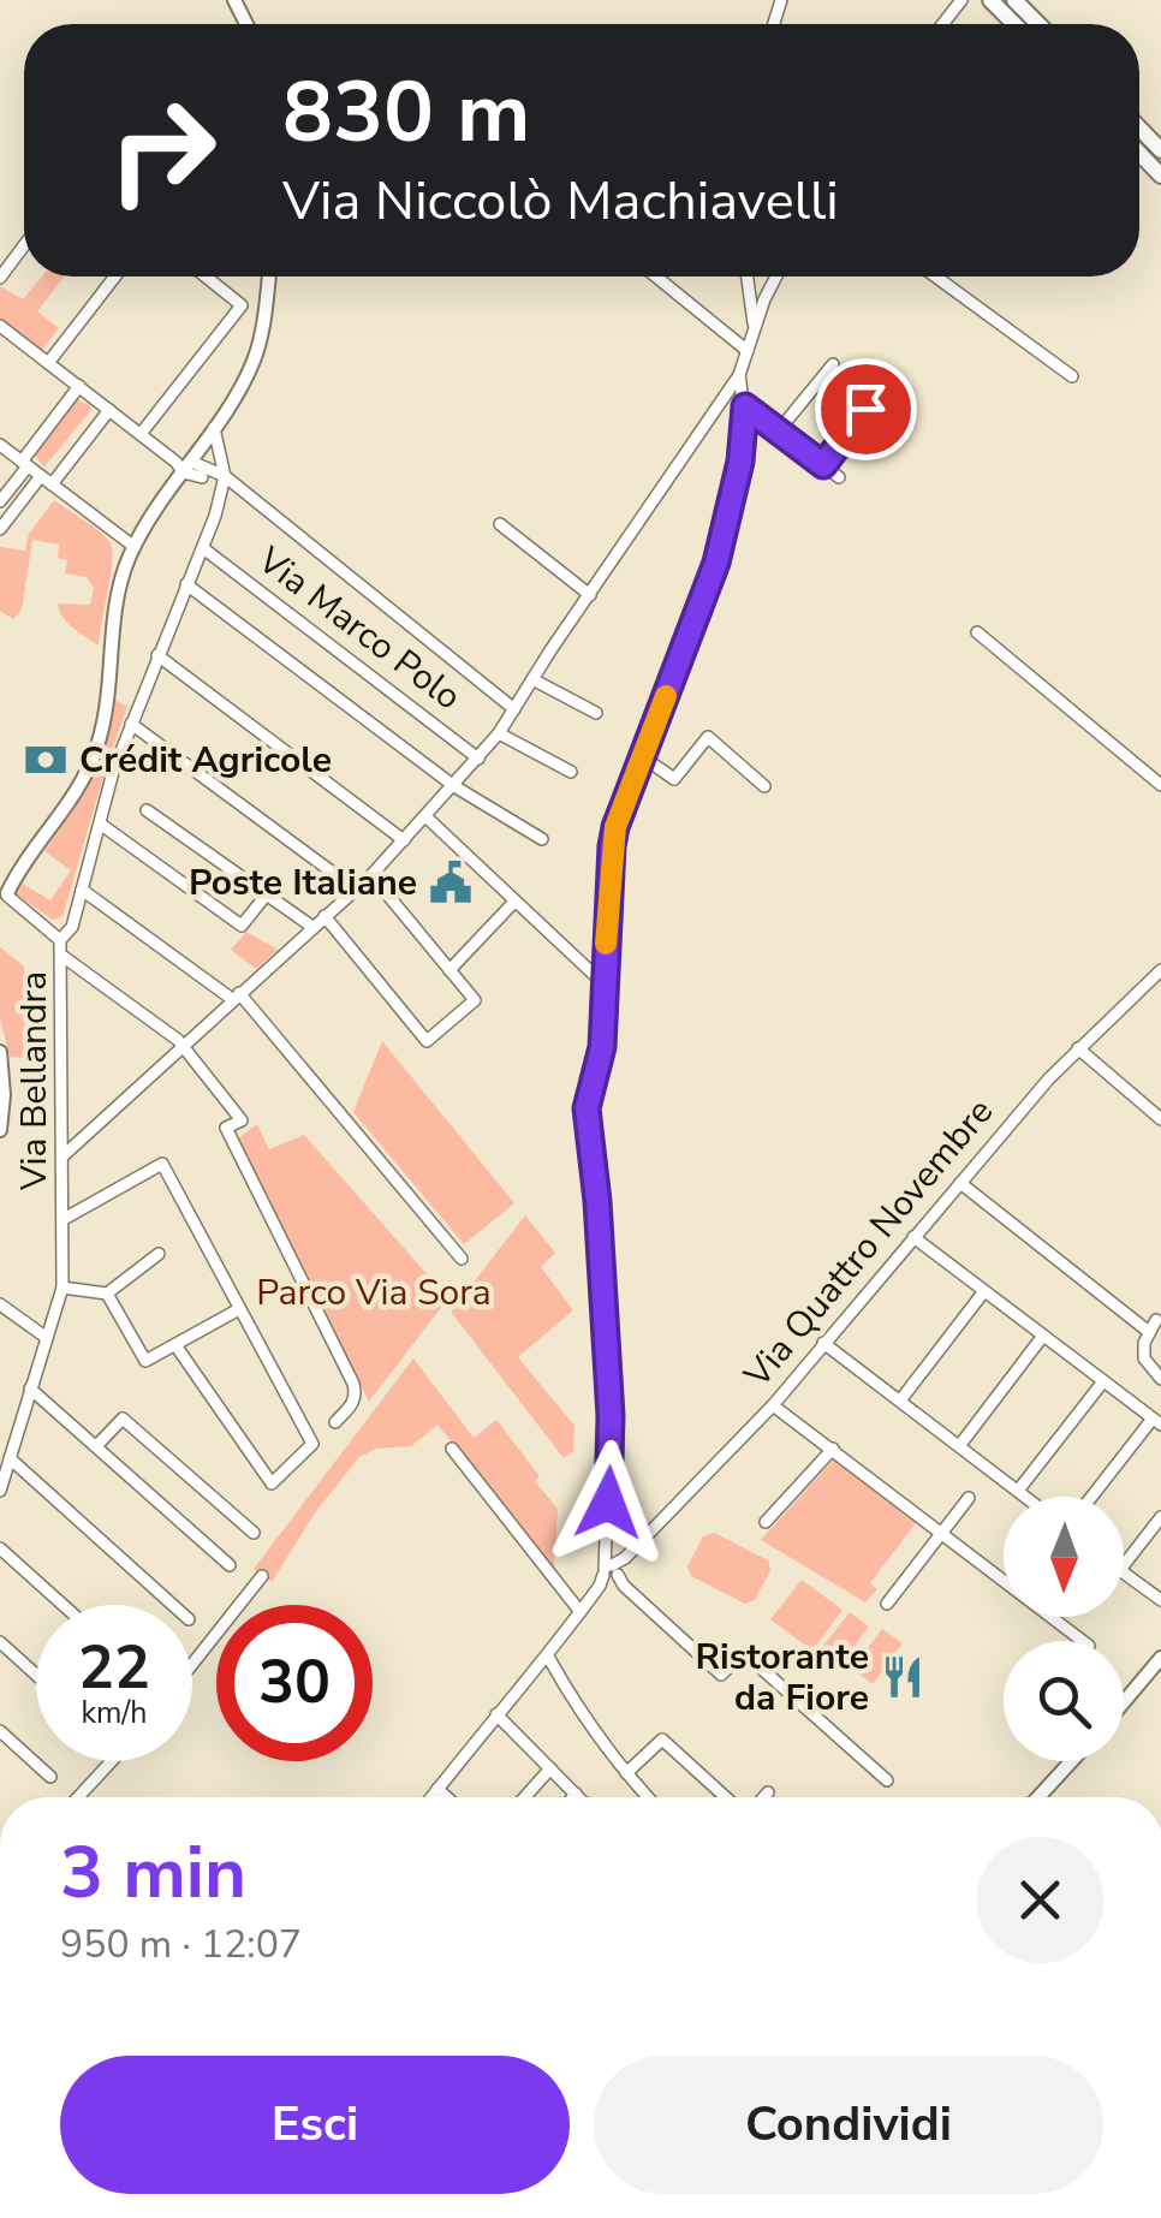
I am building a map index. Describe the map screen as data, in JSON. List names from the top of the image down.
{
  "streets": {
    "street": ["Via Marco Polo", "Via Bellandra", "Via Quattro Novembre"]
  },
  "crossings": [
    ["Via Marco Polo", "Via Bellandra"]
  ],
  "parks": ["Parco Via Sora"],
  "places": {
    "bank": ["Crédit Agricole"],
    "public building": ["Poste Italiane"],
    "restaurant": ["Ristorante da Fiore"]
  },
  "north": "bottom",
  "page": {
    "turn": ["830 m", "Via Niccolò Machiavelli"],
    "speed": "22 km/h",
    "limit": "30",
    "heading": ["3 min", "950 m · 12:07"],
    "buttons": ["Esci", "Condividi"]
  }
}
